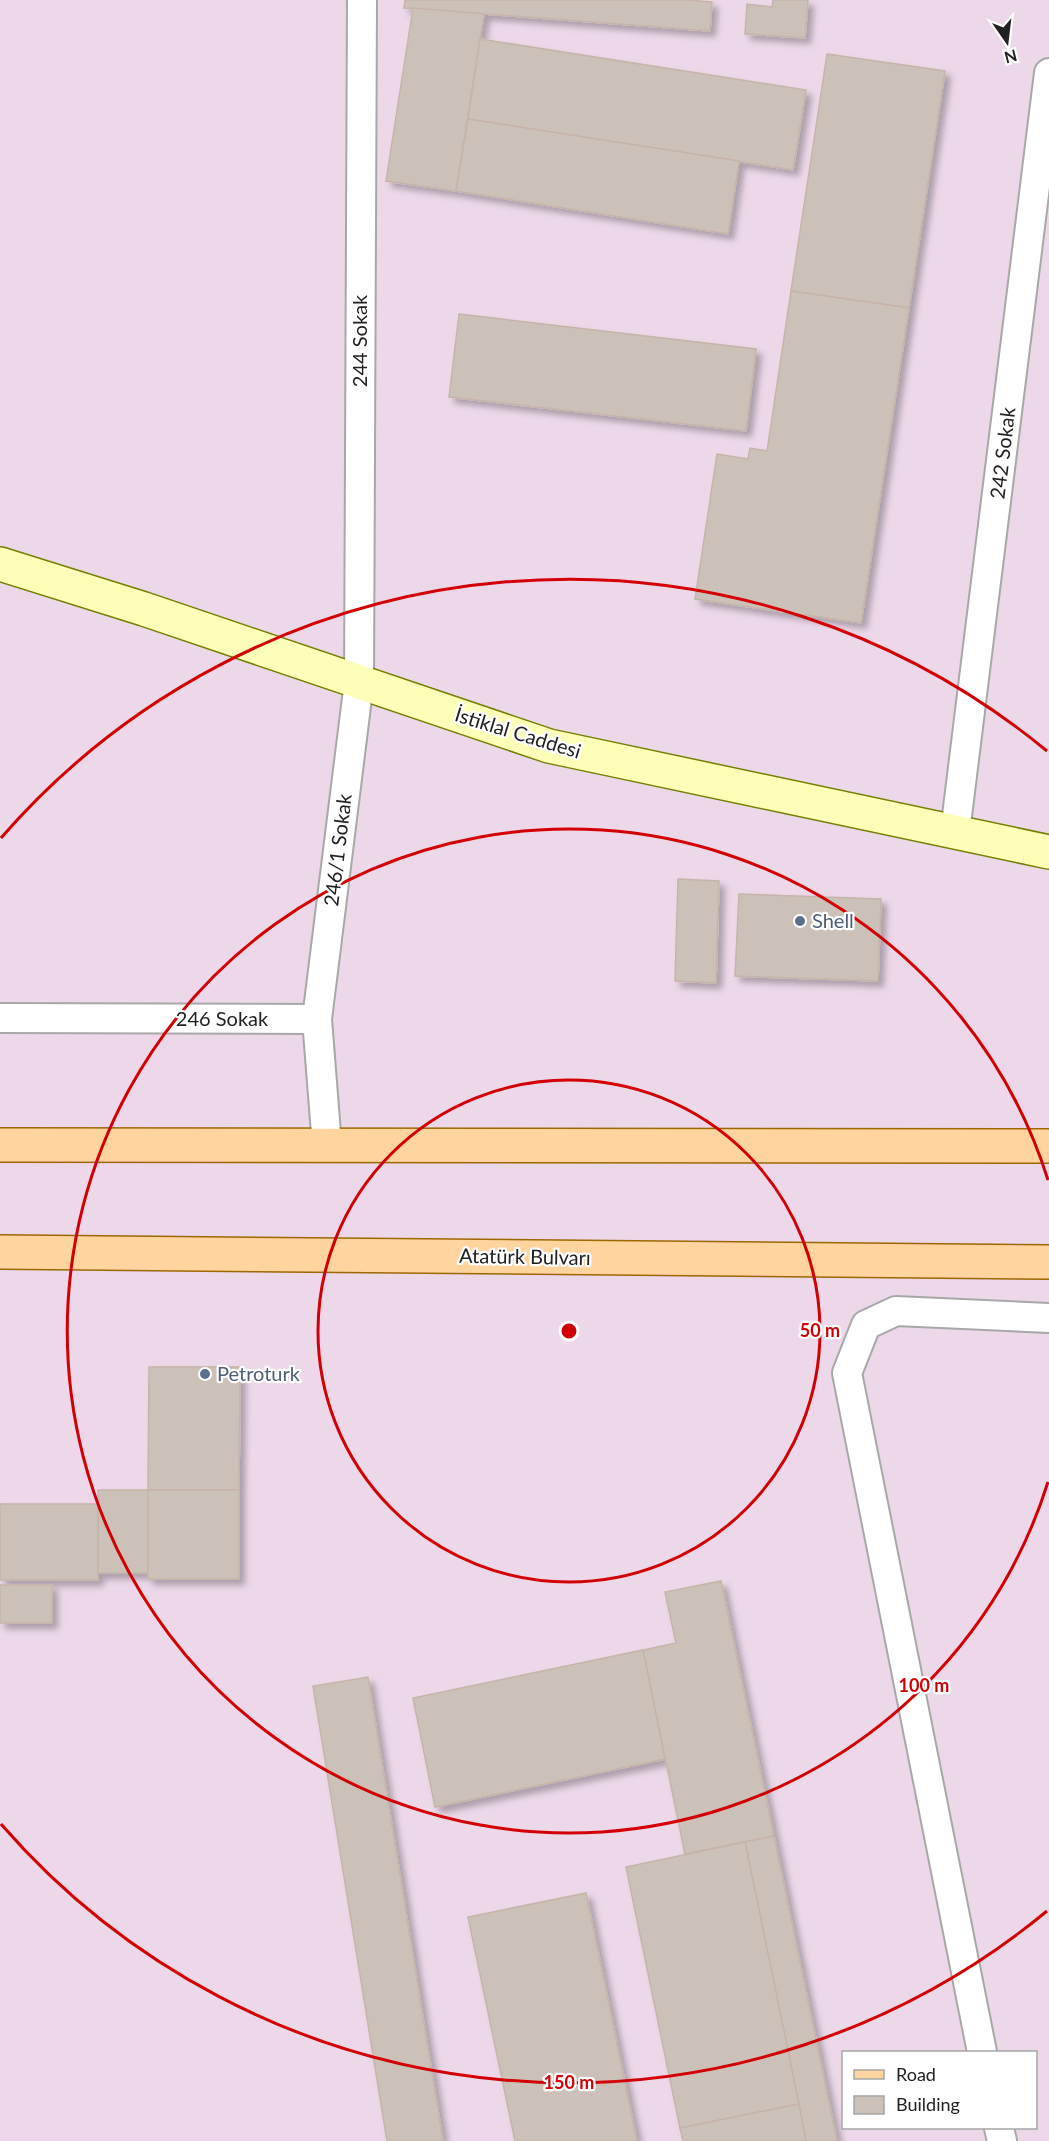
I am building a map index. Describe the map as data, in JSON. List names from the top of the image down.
{
  "streets": {
    "main road": ["Atatürk Bulvarı"],
    "street": [
      "244 Sokak",
      "242 Sokak",
      "İstiklal Caddesi",
      "246/1 Sokak",
      "246 Sokak"
    ]
  },
  "crossings": [
    ["244 Sokak", "İstiklal Caddesi"],
    ["244 Sokak", "246/1 Sokak"],
    ["242 Sokak", "İstiklal Caddesi"],
    ["İstiklal Caddesi", "246/1 Sokak"],
    ["246/1 Sokak", "246 Sokak"]
  ],
  "places": ["Shell", "Petroturk"],
  "legend": ["Road", "Building"],
  "north": "bottom",
  "rings": ["50 m", "100 m", "150 m"]
}
